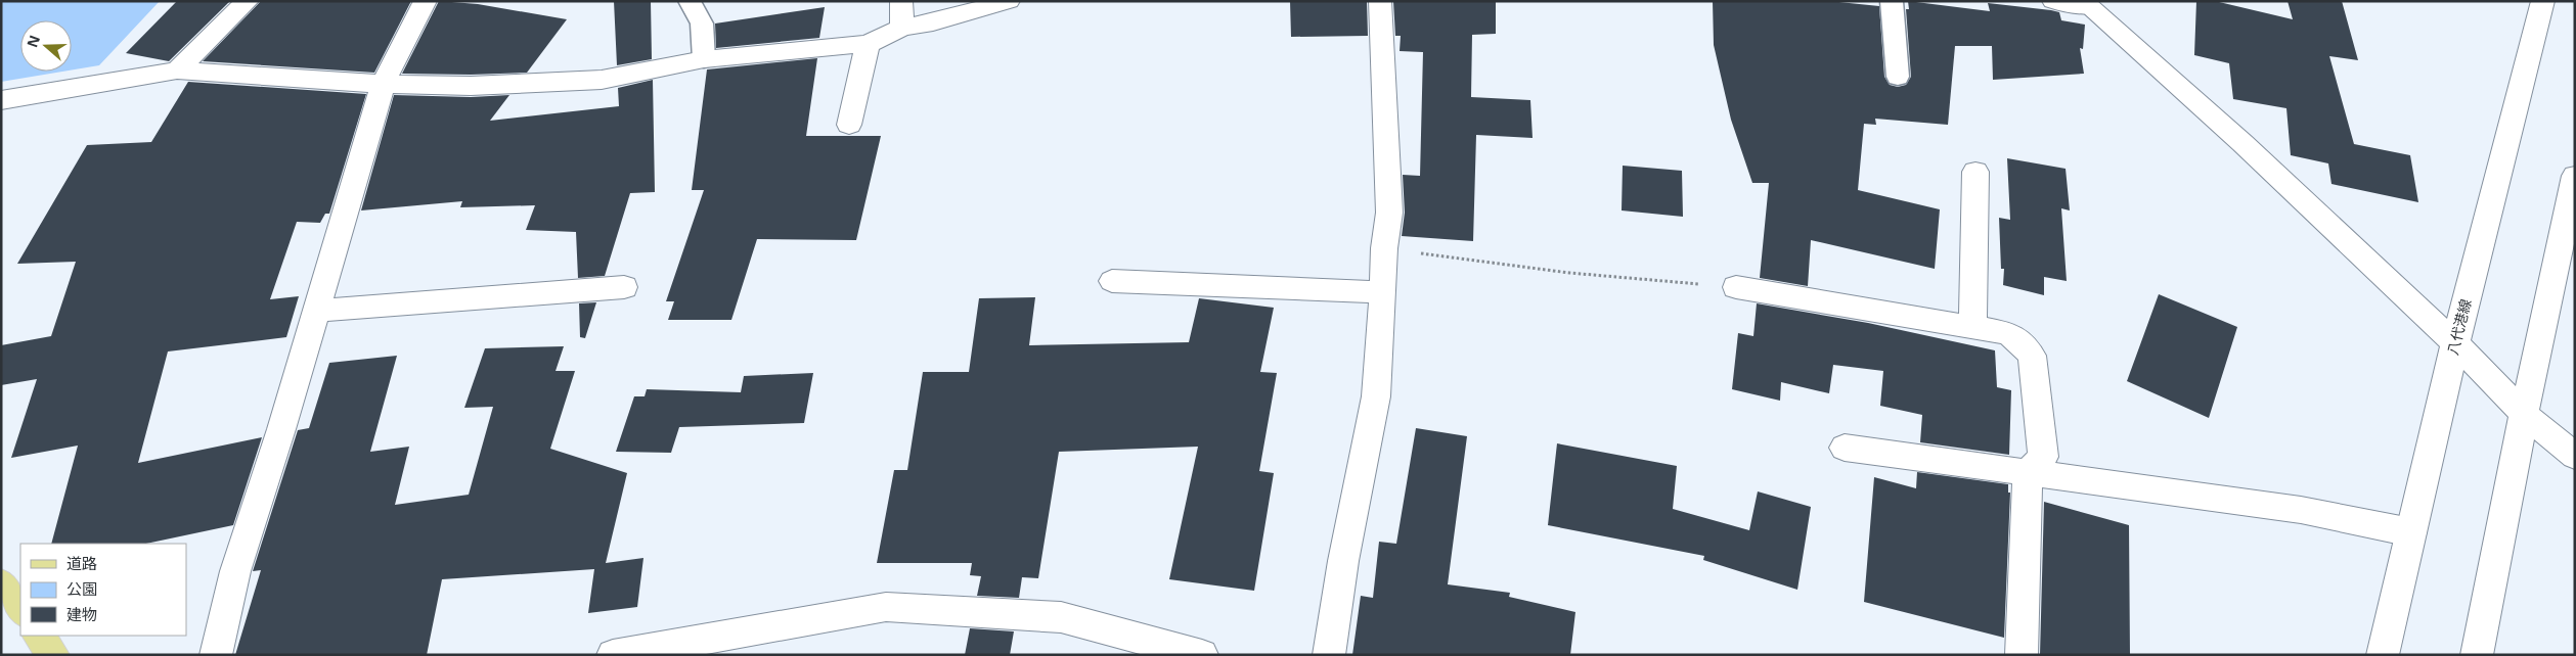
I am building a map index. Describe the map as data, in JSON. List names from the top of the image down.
{
  "streets": {
    "street": ["八代港線"]
  },
  "legend": ["道路", "公園", "建物"],
  "north": "left"
}
